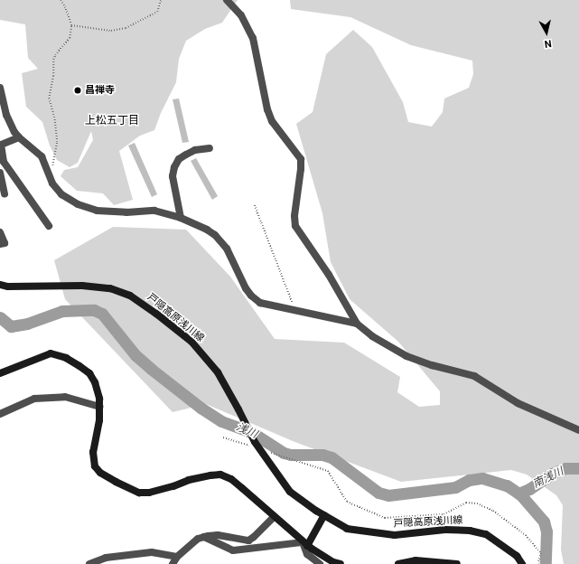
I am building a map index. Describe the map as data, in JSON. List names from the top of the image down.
{
  "streets": {
    "main road": ["戸隠高原浅川線"]
  },
  "districts": ["上松五丁目"],
  "water": ["浅川", "南浅川"],
  "places": ["昌禅寺"],
  "north": "bottom"
}
